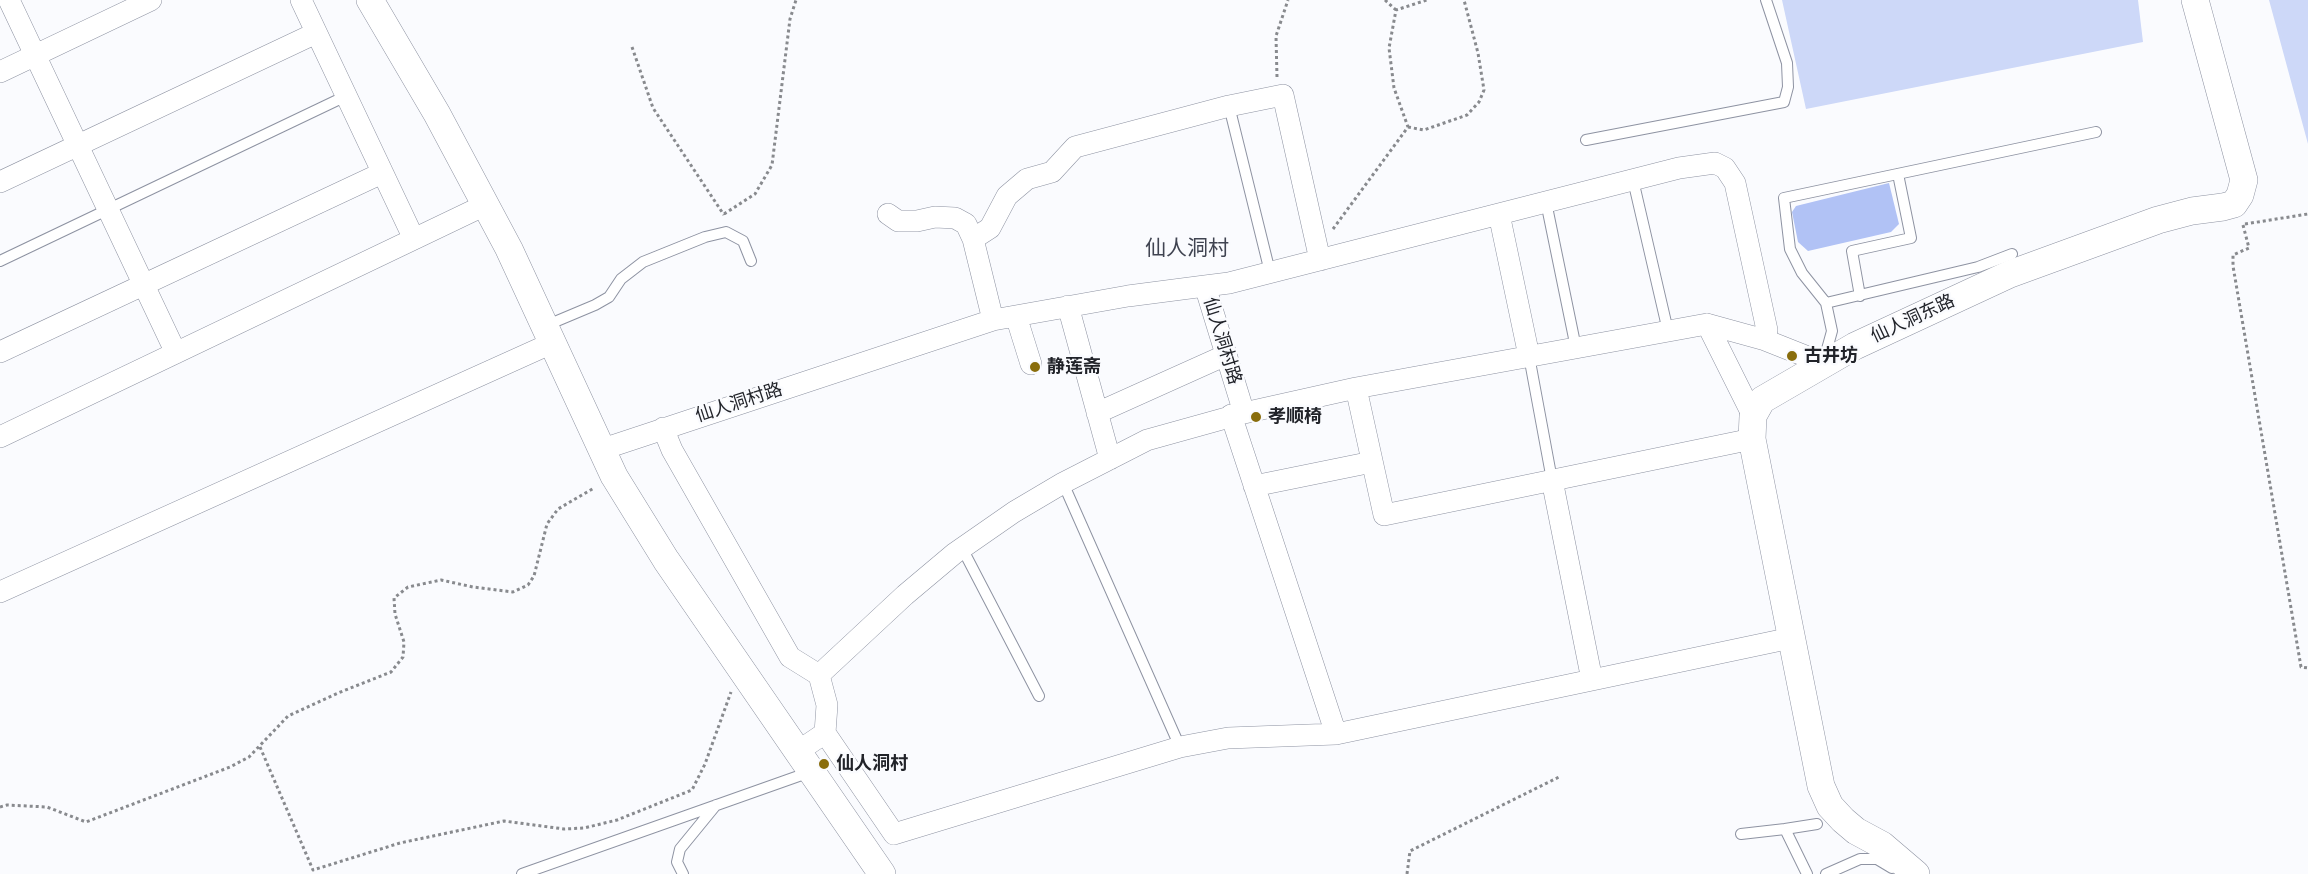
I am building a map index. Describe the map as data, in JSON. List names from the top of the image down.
{
  "streets": {
    "street": ["仙人洞东路", "仙人洞村路"]
  },
  "districts": ["仙人洞村"],
  "places": [
    "古井坊",
    "静莲斋",
    "孝顺椅",
    "仙人洞村"
  ]
}
